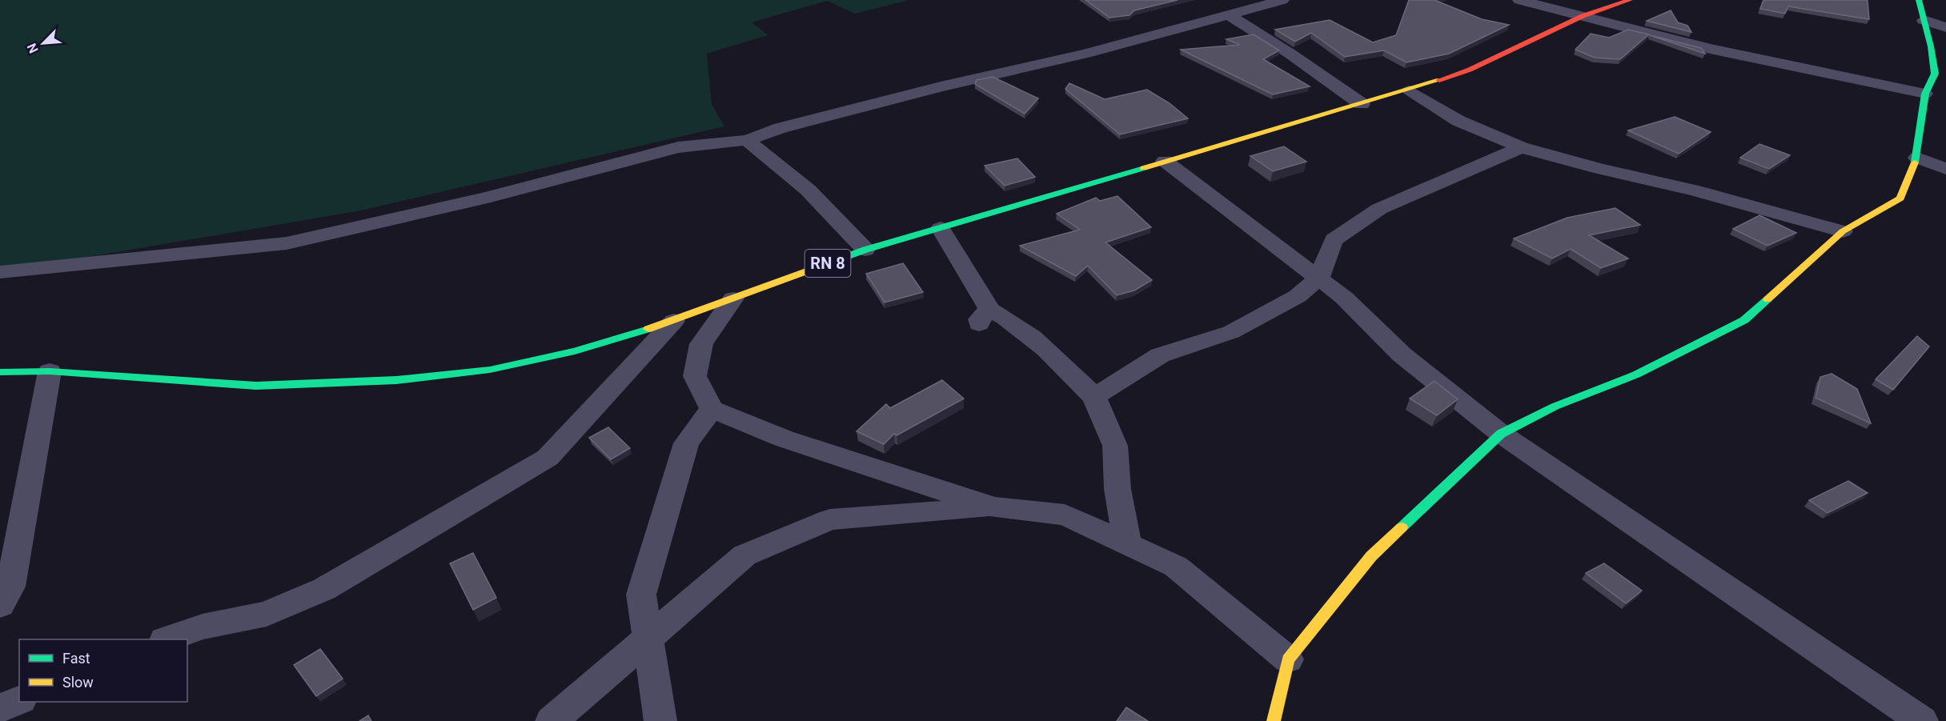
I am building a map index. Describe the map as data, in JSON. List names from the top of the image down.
{
  "streets": {
    "main road": ["RN 8"]
  },
  "legend": ["Fast", "Slow"],
  "north": "bottom left"
}
